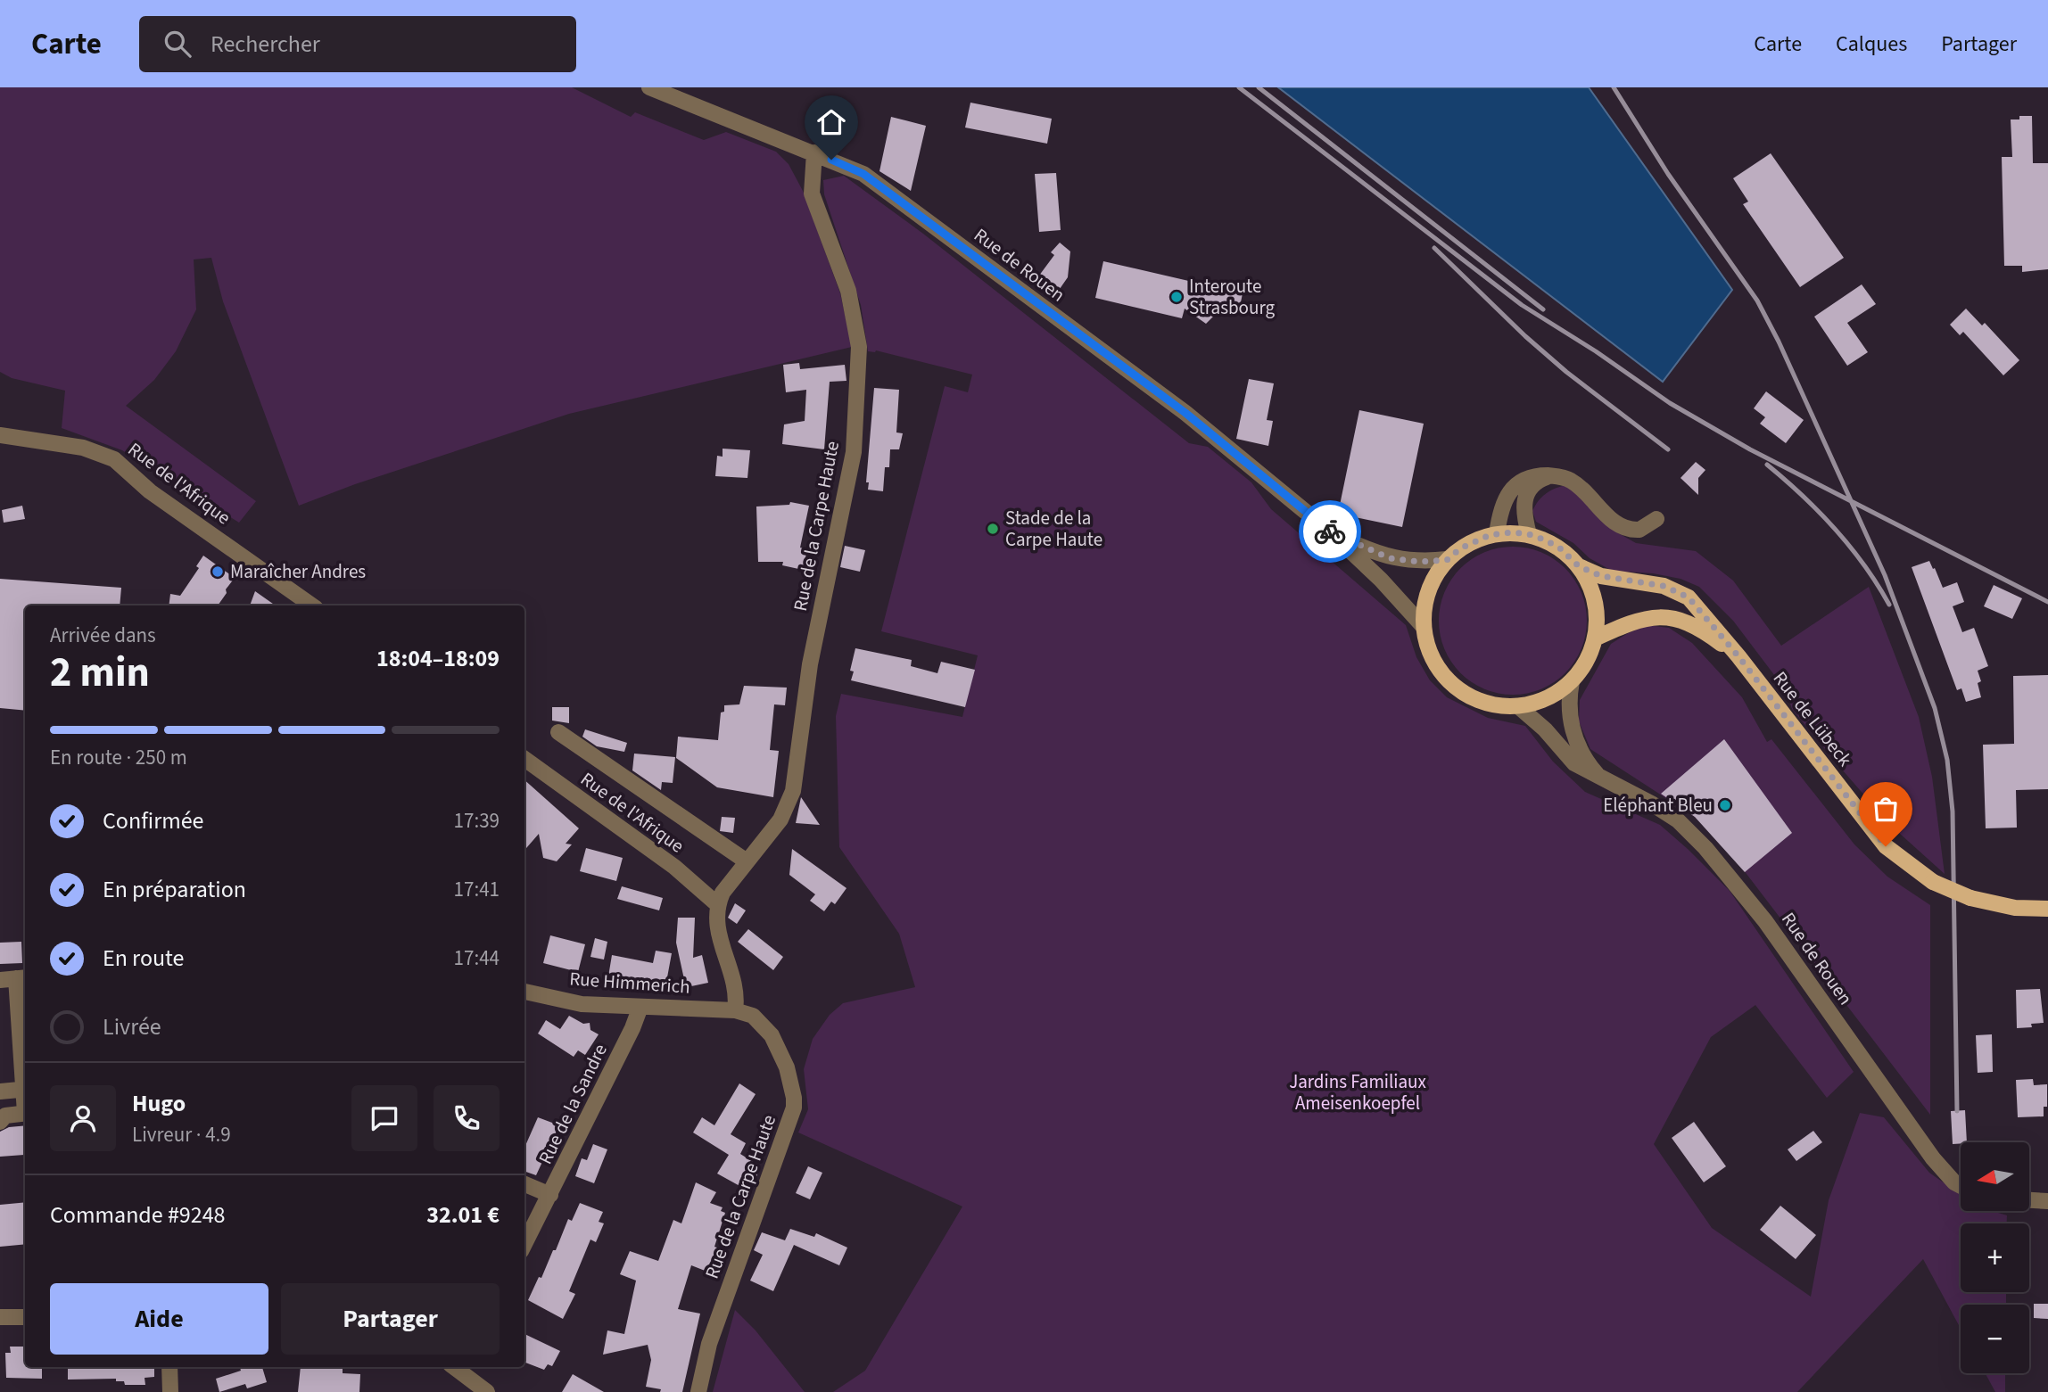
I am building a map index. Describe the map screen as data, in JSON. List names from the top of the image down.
{
  "streets": {
    "main road": ["Rue de Lübeck"],
    "street": [
      "Rue de Rouen",
      "Rue de l'Afrique",
      "Rue de la Carpe Haute",
      "Rue Himmerich",
      "Rue de la Sandre"
    ]
  },
  "crossings": [
    ["Rue de Rouen", "Rue de la Carpe Haute"],
    ["Rue de Rouen", "Rue de Lübeck"],
    ["Rue de l'Afrique", "Rue de la Carpe Haute"],
    ["Rue de la Carpe Haute", "Rue Himmerich"],
    ["Rue Himmerich", "Rue de la Sandre"]
  ],
  "parks": ["Jardins Familiaux Ameisenkoepfel"],
  "places": [
    "Interoute Strasbourg",
    "Stade de la Carpe Haute",
    "Maraîcher Andres",
    "Eléphant Bleu"
  ],
  "north": "left",
  "page": {
    "header": "Carte",
    "search": "Rechercher",
    "nav": ["Carte", "Calques", "Partager"],
    "heading": ["2 min", "Arrivée dans", "18:04–18:09"],
    "panel": [
      "Hugo",
      "Livreur · 4.9",
      "Commande #9248",
      "32.01 €"
    ],
    "bar": "En route · 250 m",
    "list": [
      ["Confirmée", "17:39"],
      ["En préparation", "17:41"],
      ["En route", "17:44"],
      "Livrée"
    ],
    "map_buttons": ["+", "−"],
    "buttons": ["Aide", "Partager"]
  }
}
